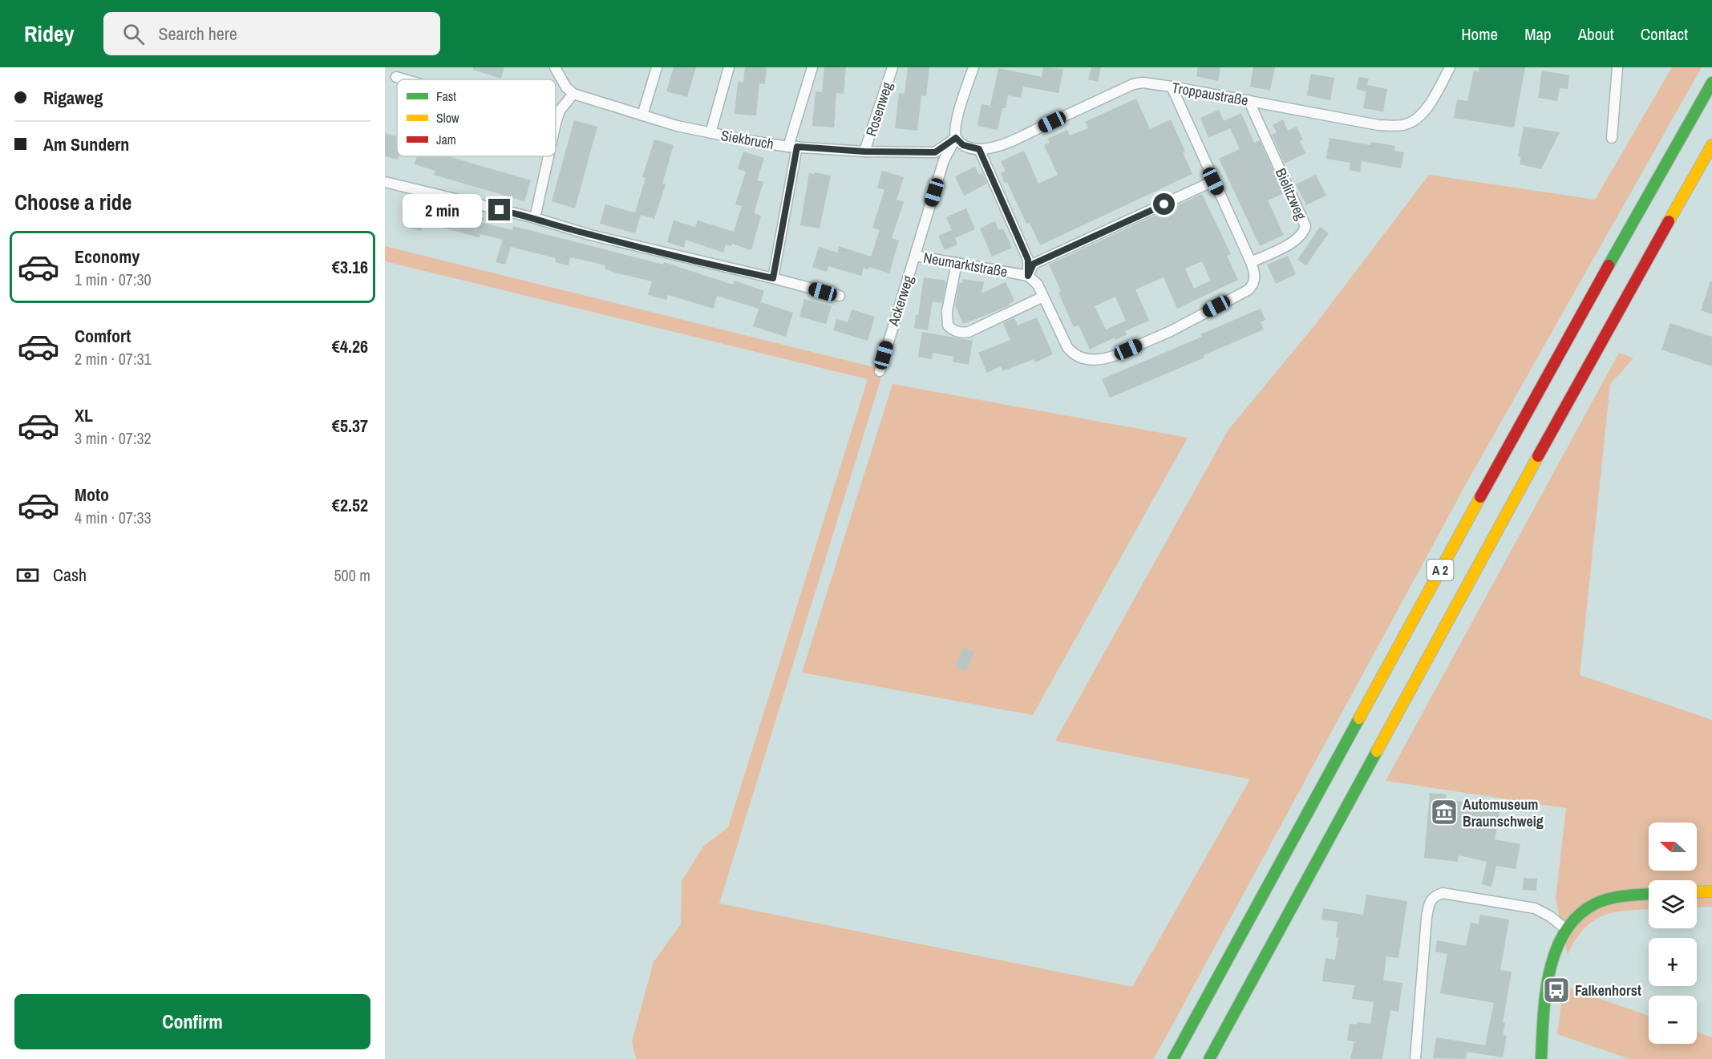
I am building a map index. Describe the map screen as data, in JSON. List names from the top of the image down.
{
  "streets": {
    "main road": ["A 2"],
    "street": [
      "Troppaustraße",
      "Rosenweg",
      "Siekbruch",
      "Bielitzweg",
      "Neumarktstraße",
      "Ackerweg"
    ]
  },
  "crossings": [
    ["Troppaustraße", "Bielitzweg"],
    ["Troppaustraße", "Neumarktstraße"],
    ["Rosenweg", "Siekbruch"],
    ["Siekbruch", "Ackerweg"],
    ["Bielitzweg", "Neumarktstraße"],
    ["Neumarktstraße", "Ackerweg"]
  ],
  "places": {
    "museum": ["Automuseum Braunschweig"],
    "bus stop": ["Falkenhorst"]
  },
  "legend": ["Fast", "Slow", "Jam"],
  "north": "left",
  "page": {
    "header": "Ridey",
    "search": "Search here",
    "nav": [
      "Home",
      "Map",
      "About",
      "Contact"
    ],
    "banner": ["Rigaweg", "Am Sundern"],
    "heading": "Choose a ride",
    "bubble": "2 min",
    "list": [
      {
        "name": "Economy",
        "note": "1 min · 07:30",
        "value": "€3.16"
      },
      {
        "name": "Comfort",
        "note": "2 min · 07:31",
        "value": "€4.26"
      },
      {
        "name": "XL",
        "note": "3 min · 07:32",
        "value": "€5.37"
      },
      {
        "name": "Moto",
        "note": "4 min · 07:33",
        "value": "€2.52"
      }
    ],
    "pay": ["Cash", "500 m"],
    "map_buttons": ["+", "−"],
    "buttons": "Confirm"
  }
}
